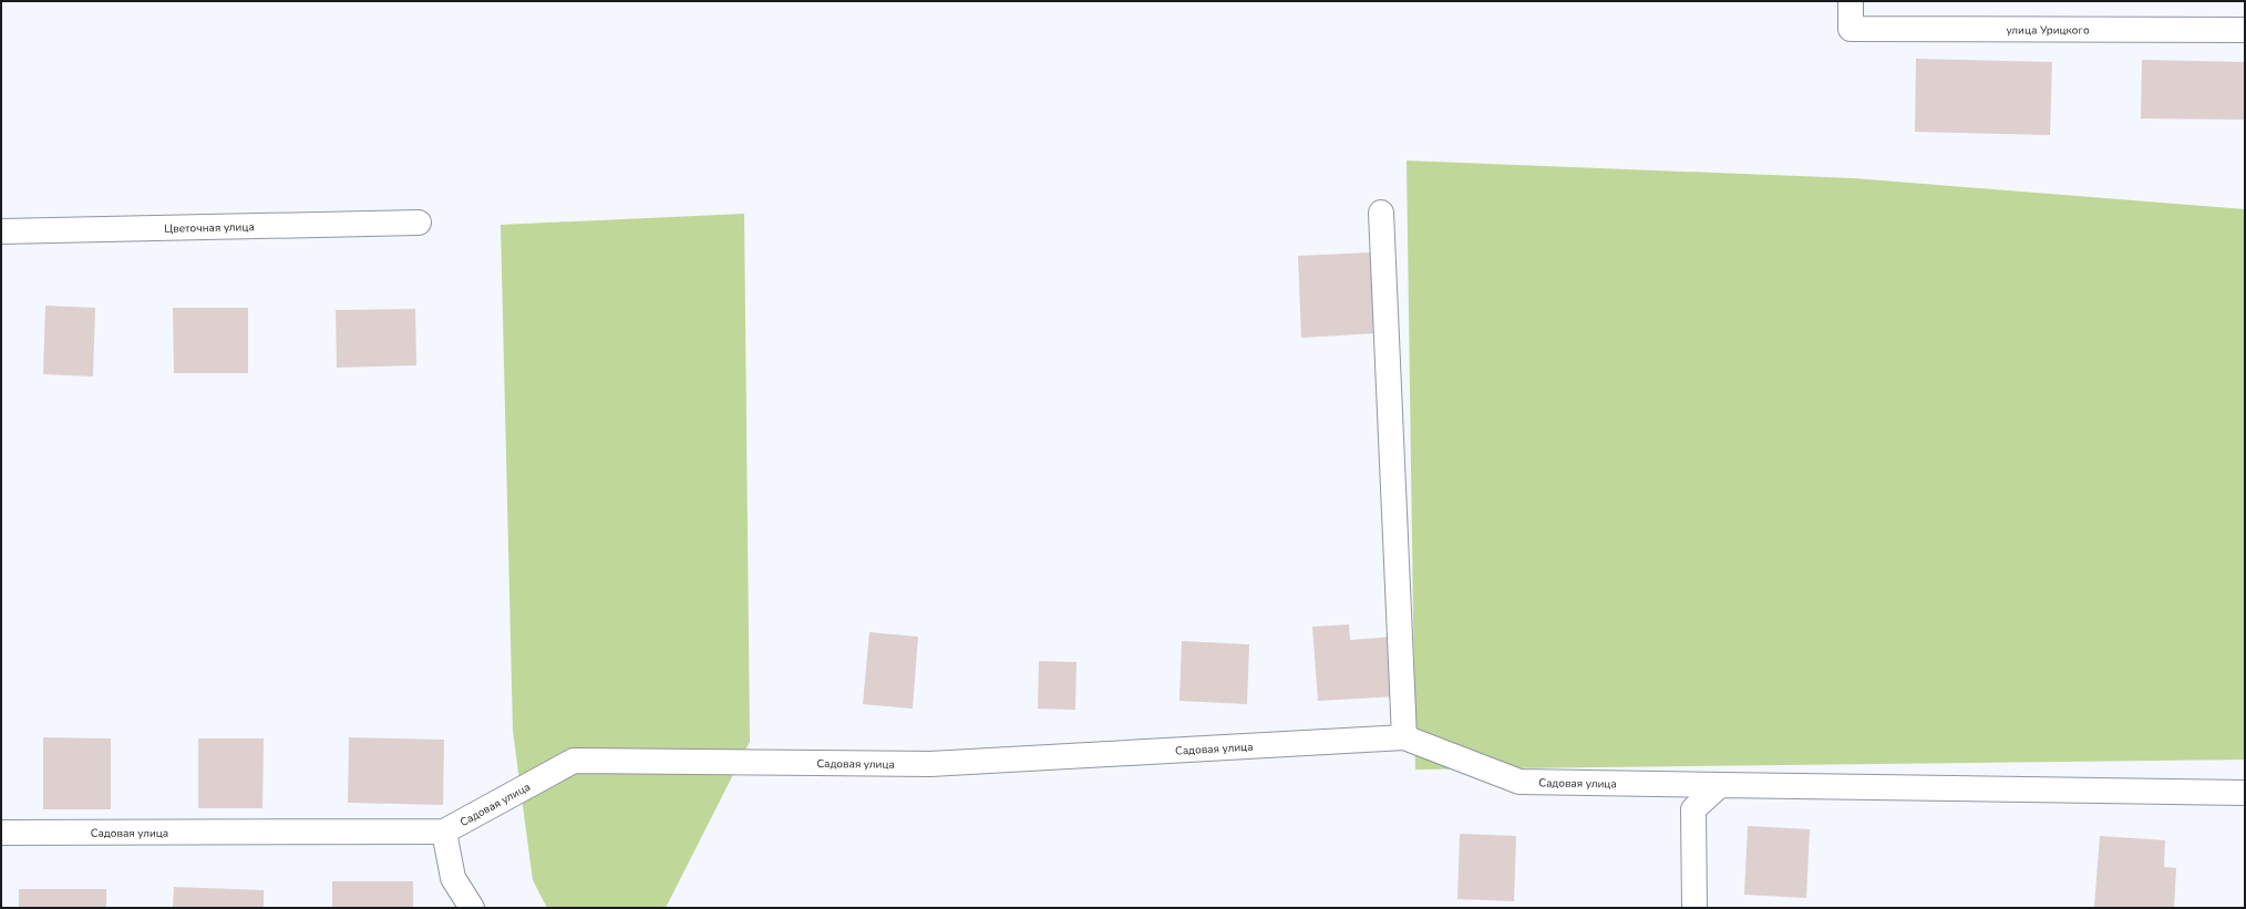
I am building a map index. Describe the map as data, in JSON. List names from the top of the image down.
{
  "streets": {
    "street": ["улица Урицкого", "Цветочная улица", "Садовая улица"]
  }
}
